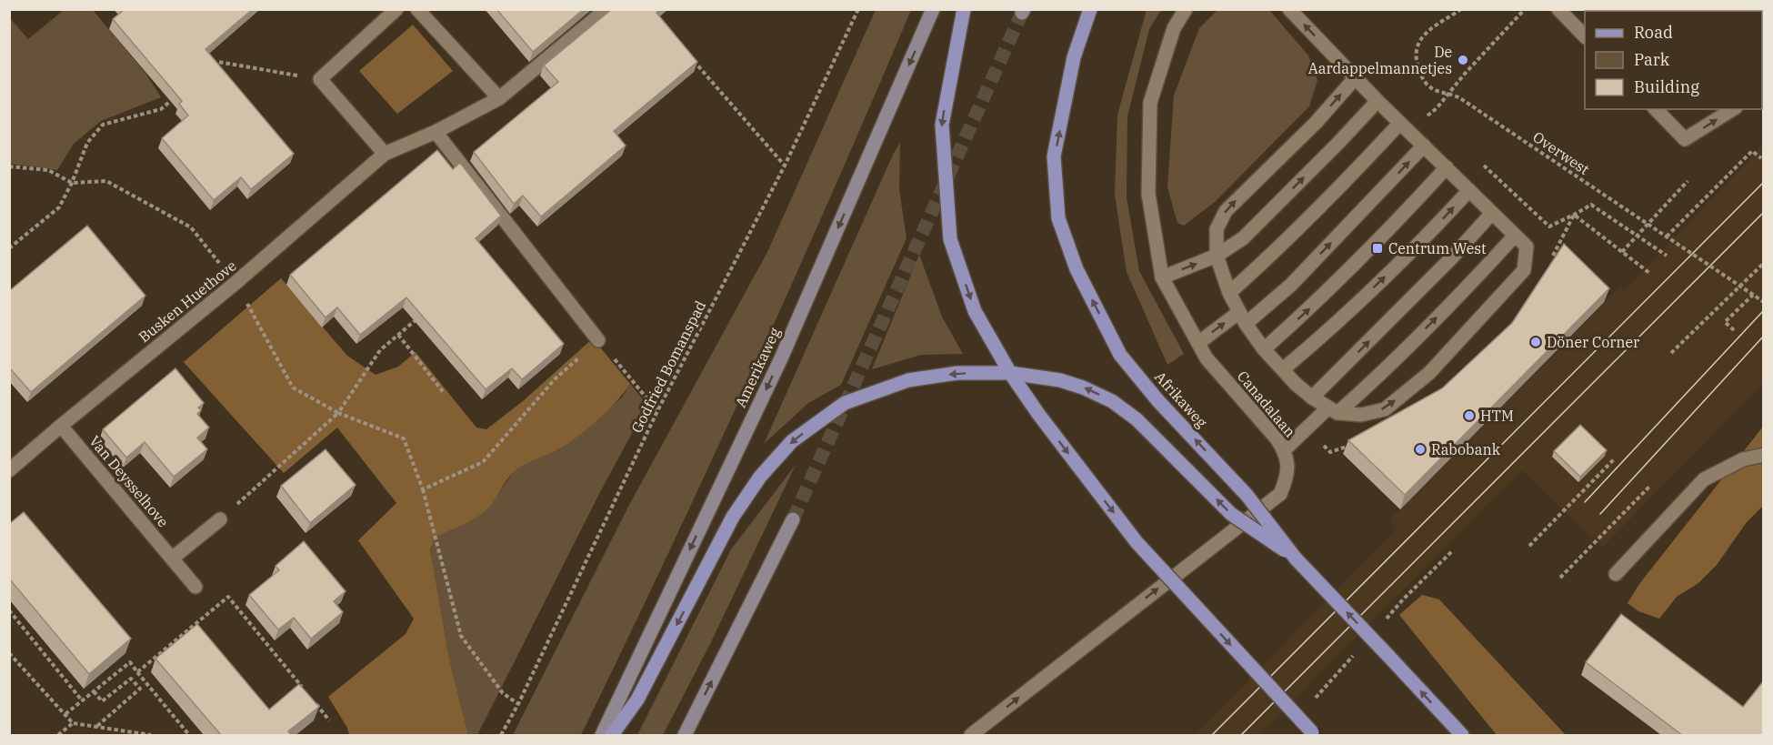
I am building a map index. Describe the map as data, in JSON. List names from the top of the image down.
{
  "streets": {
    "main road": ["Amerikaweg", "Afrikaweg"],
    "street": ["Busken Huethove", "Canadalaan", "Van Deysselhove"],
    "path": ["Overwest", "Godfried Bomanspad"]
  },
  "crossings": [
    ["Busken Huethove", "Van Deysselhove"]
  ],
  "one_way": ["Canadalaan"],
  "places": {
    "other": [
      "De Aardappelmannetjes",
      "Döner Corner",
      "HTM",
      "Rabobank"
    ],
    "transit": ["Centrum West"]
  },
  "legend": ["Road", "Park", "Building"]
}
